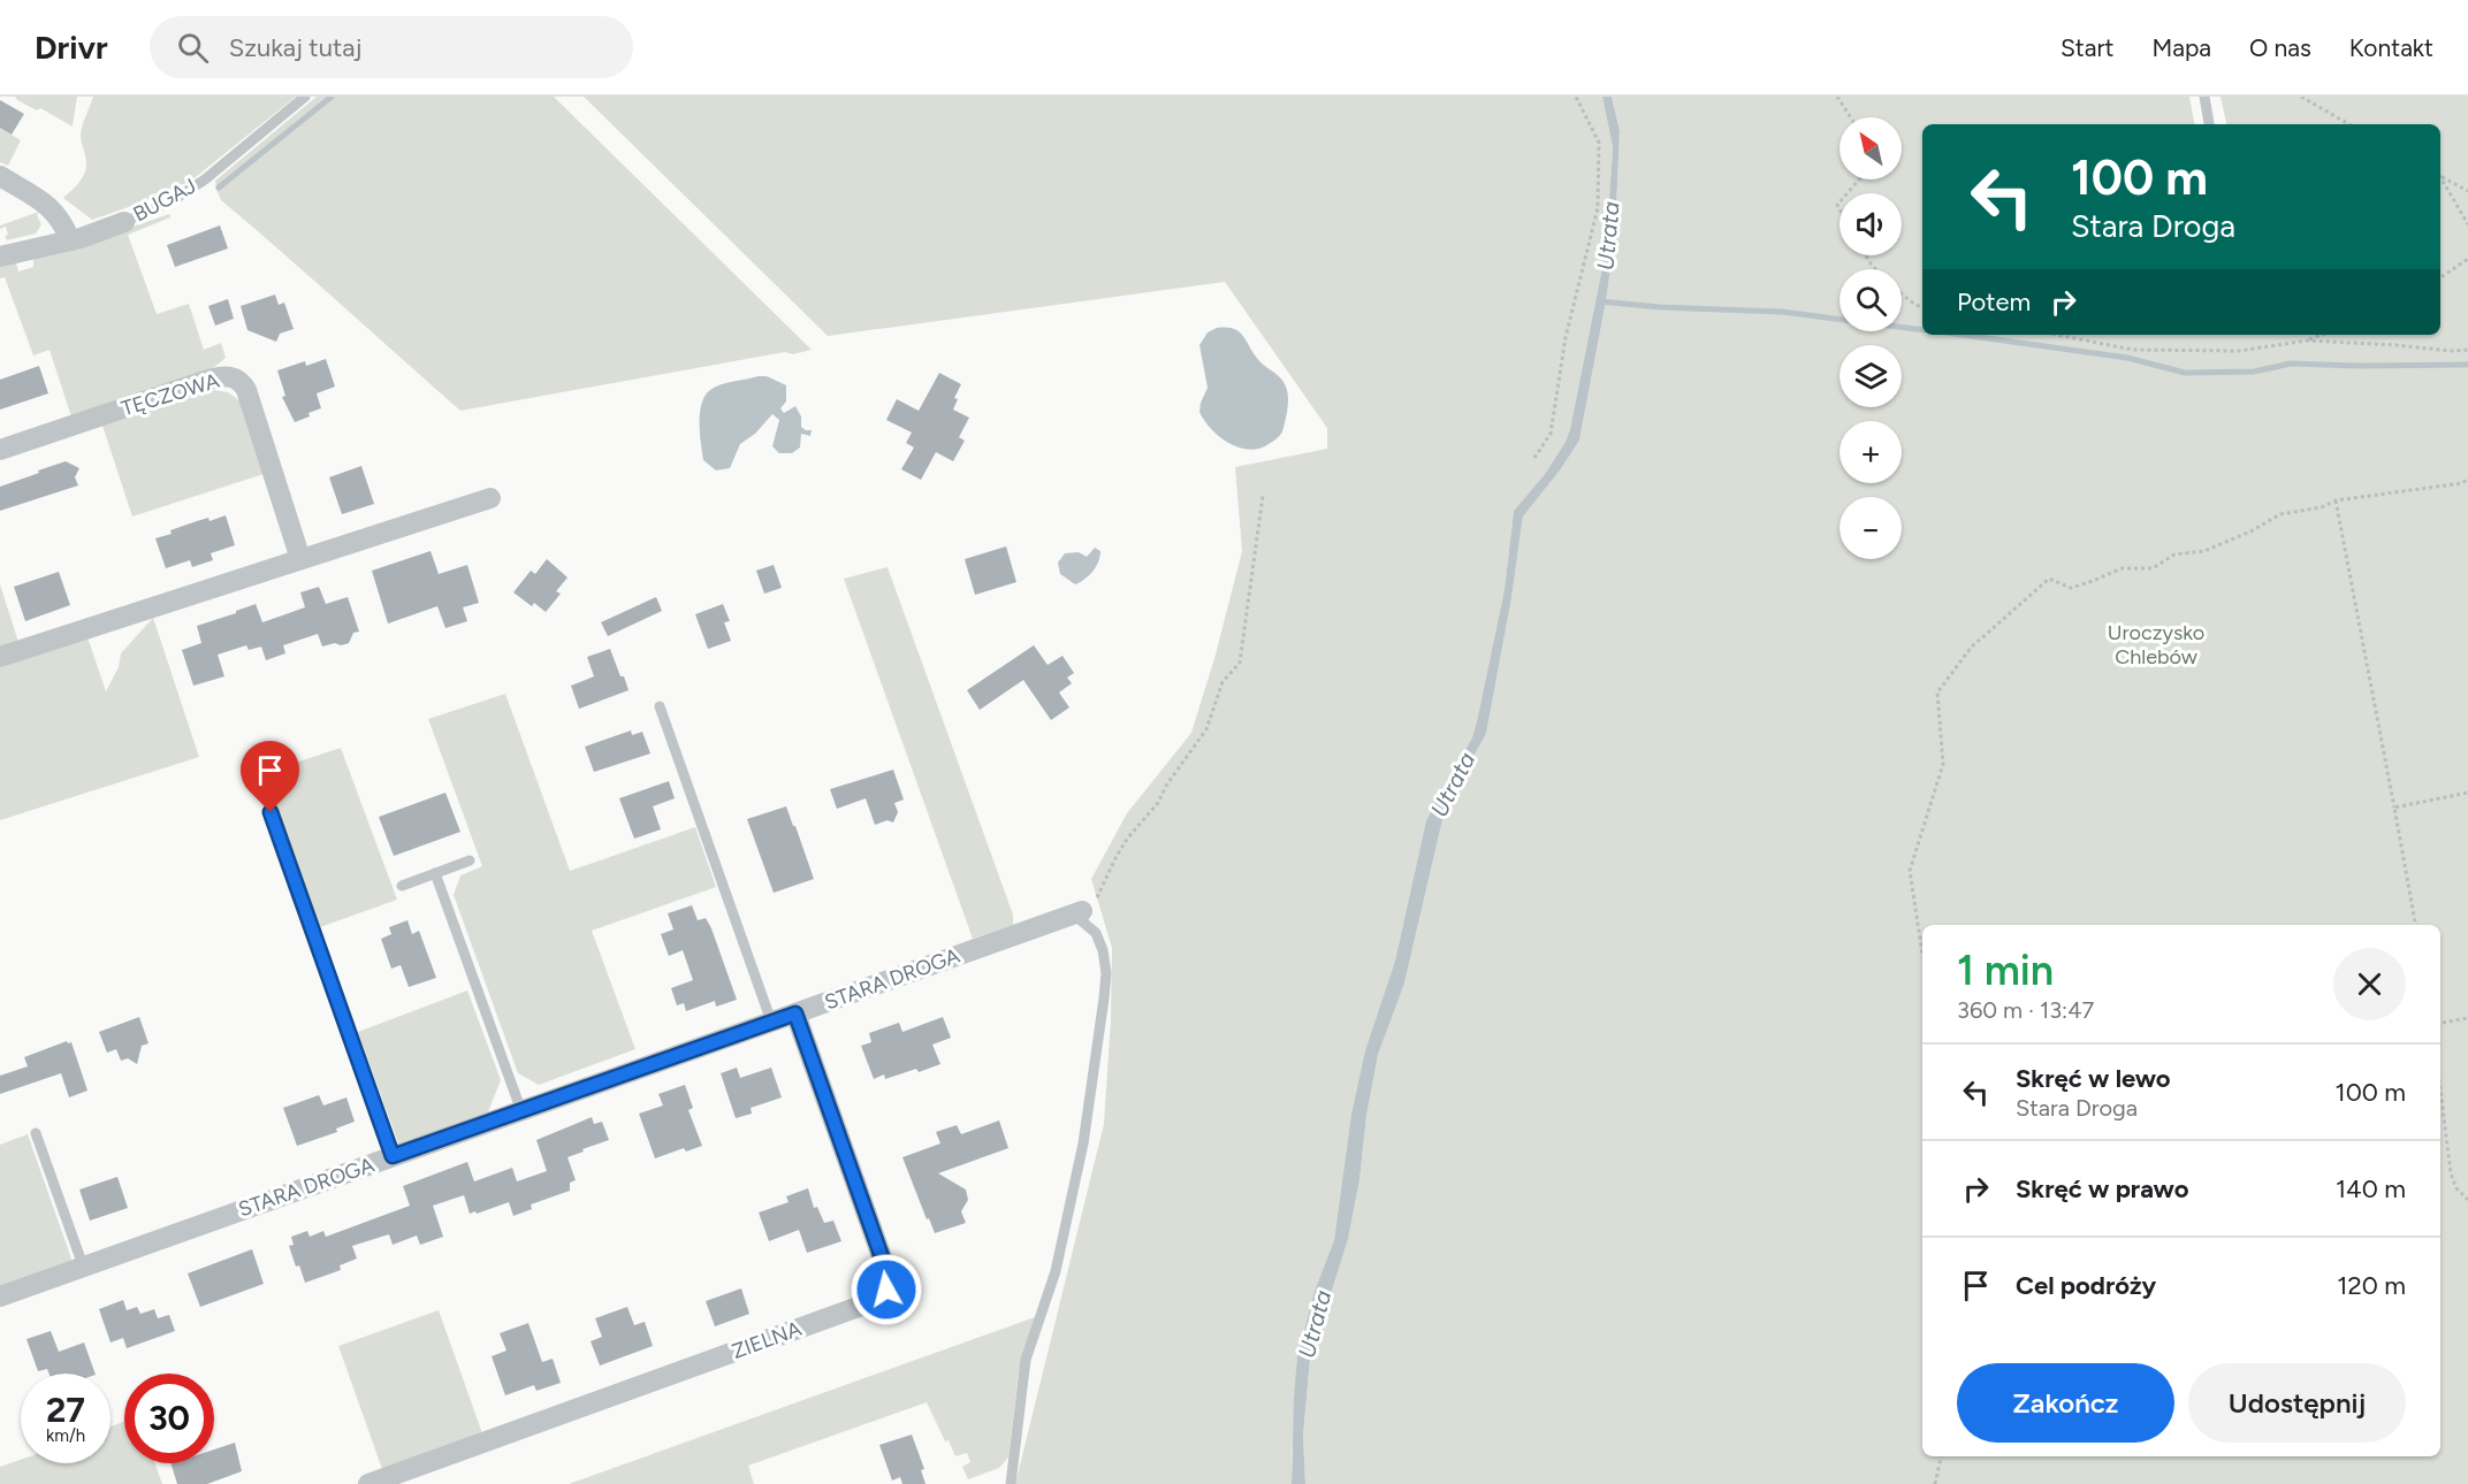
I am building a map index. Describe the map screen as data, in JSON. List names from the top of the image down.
{
  "streets": {
    "street": [
      "BUGAJ",
      "TĘCZOWA",
      "STARA DROGA",
      "ZIELNA"
    ]
  },
  "crossings": [
    ["STARA DROGA", "ZIELNA"]
  ],
  "water": ["Utrata"],
  "parks": ["Uroczysko Chlebów"],
  "north": "top left",
  "page": {
    "header": "Drivr",
    "search": "Szukaj tutaj",
    "nav": [
      "Start",
      "Mapa",
      "O nas",
      "Kontakt"
    ],
    "map_buttons": ["+", "−"],
    "turn": ["100 m", "Stara Droga"],
    "then": "Potem",
    "heading": ["1 min", "360 m · 13:47"],
    "list": [
      {
        "name": "Skręć w lewo",
        "note": "Stara Droga",
        "value": "100 m"
      },
      {
        "name": "Skręć w prawo",
        "value": "140 m"
      },
      {
        "name": "Cel podróży",
        "value": "120 m"
      }
    ],
    "buttons": ["Zakończ", "Udostępnij"],
    "speed": "27 km/h",
    "limit": "30"
  }
}
